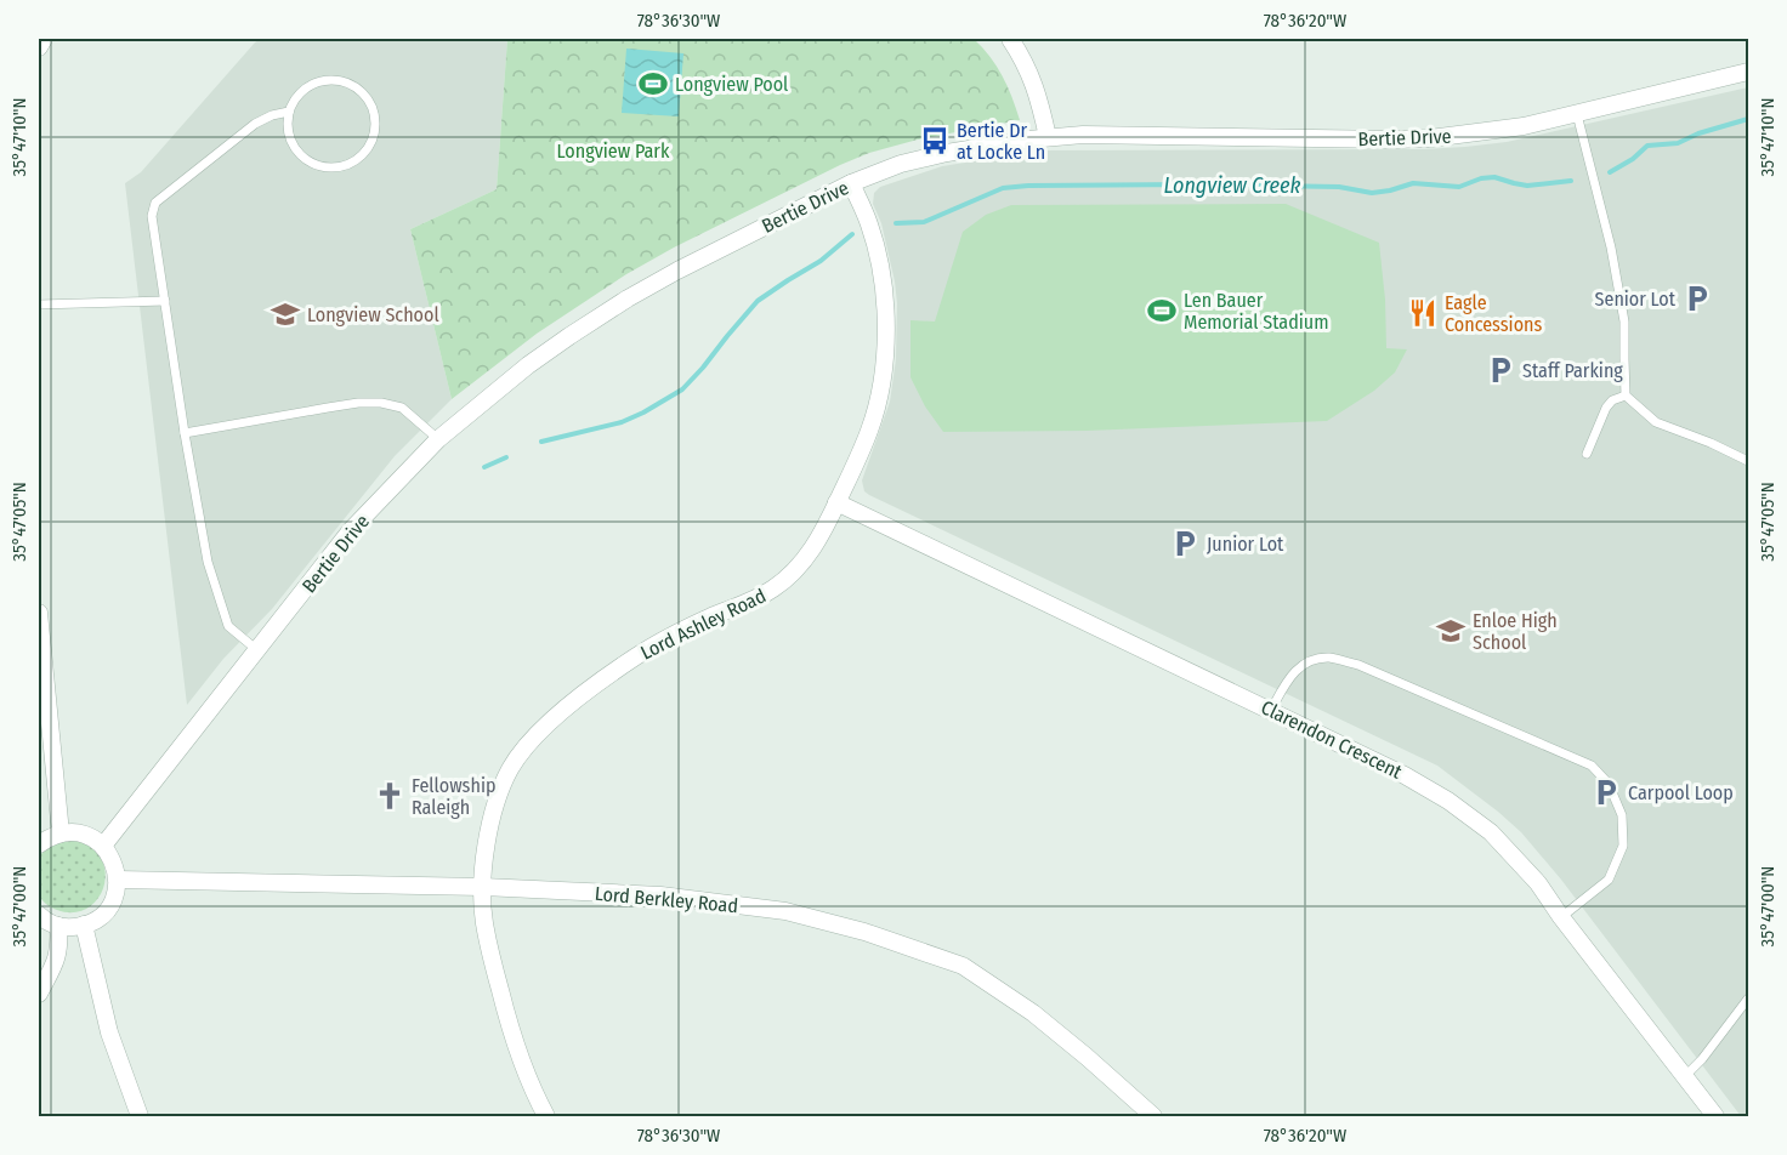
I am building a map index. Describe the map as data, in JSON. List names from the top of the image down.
{
  "streets": {
    "street": [
      "Bertie Drive",
      "Lord Ashley Road",
      "Clarendon Crescent",
      "Lord Berkley Road"
    ]
  },
  "crossings": [
    ["Bertie Drive", "Lord Ashley Road"],
    ["Lord Ashley Road", "Clarendon Crescent"],
    ["Lord Ashley Road", "Lord Berkley Road"]
  ],
  "water": ["Longview Creek"],
  "parks": ["Longview Park"],
  "places": {
    "sports": ["Longview Pool", "Len Bauer Memorial Stadium"],
    "bus stop": ["Bertie Dr at Locke Ln"],
    "parking": [
      "Senior Lot",
      "Staff Parking",
      "Junior Lot",
      "Carpool Loop"
    ],
    "restaurant": ["Eagle Concessions"],
    "school or university": ["Longview School", "Enloe High School"],
    "church": ["Fellowship Raleigh"]
  },
  "coordinates": [
    "78°36'30\"W",
    "78°36'20\"W",
    "35°47'10\"N",
    "35°47'05\"N",
    "35°47'00\"N"
  ]
}
